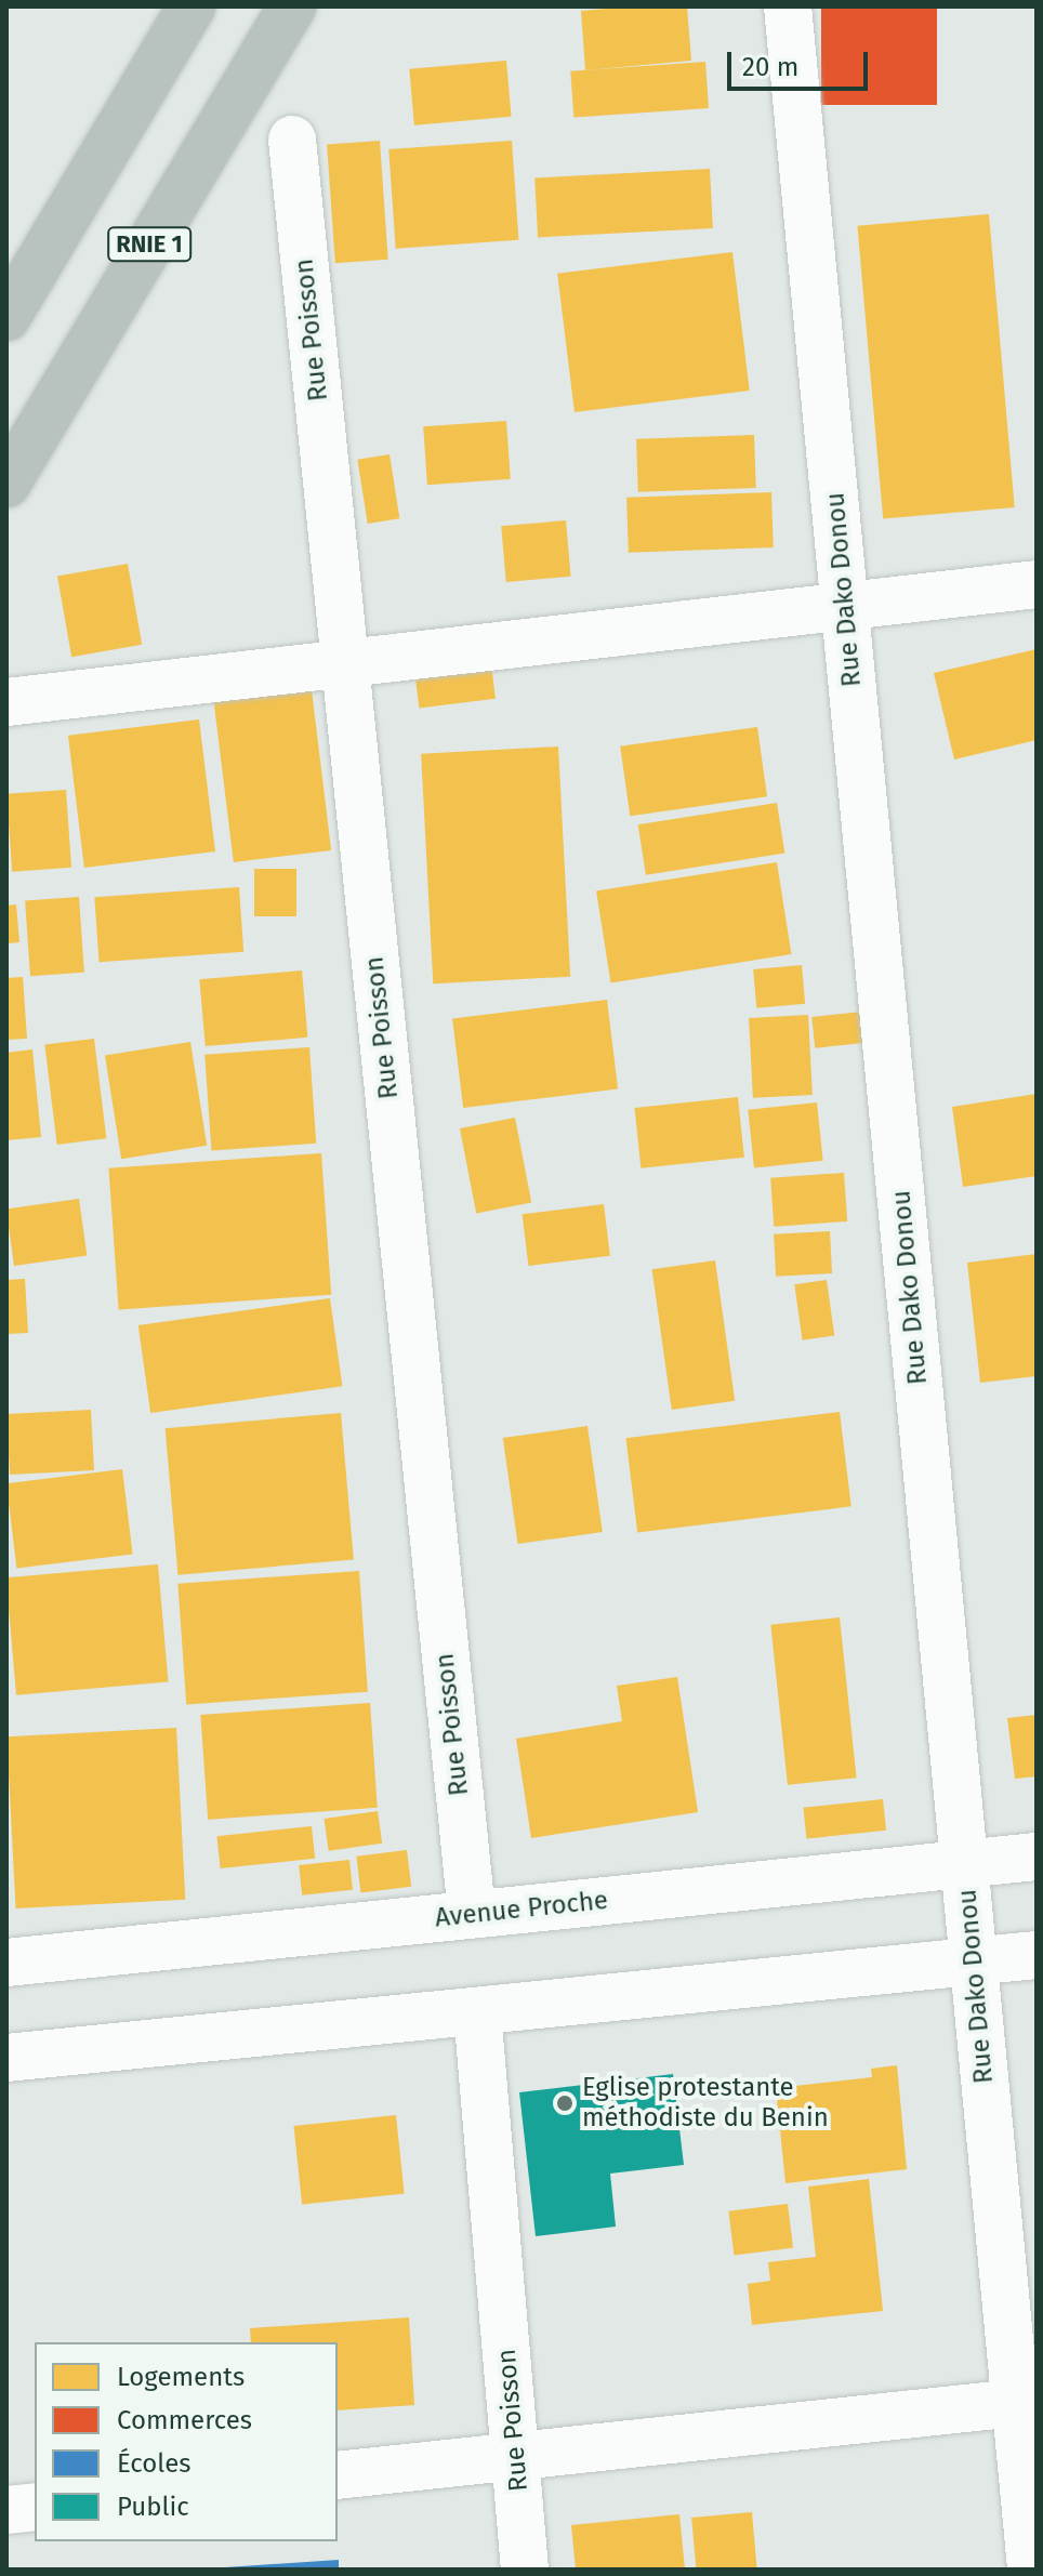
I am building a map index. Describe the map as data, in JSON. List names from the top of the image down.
{
  "streets": {
    "highway": ["RNIE 1"],
    "street": ["Rue Poisson", "Rue Dako Donou", "Avenue Proche"]
  },
  "crossings": [
    ["Rue Poisson", "Avenue Proche"],
    ["Rue Dako Donou", "Avenue Proche"]
  ],
  "places": ["Eglise protestante méthodiste du Benin"],
  "legend": [
    "Logements",
    "Commerces",
    "Écoles",
    "Public"
  ],
  "scale_bar": "20 m"
}
